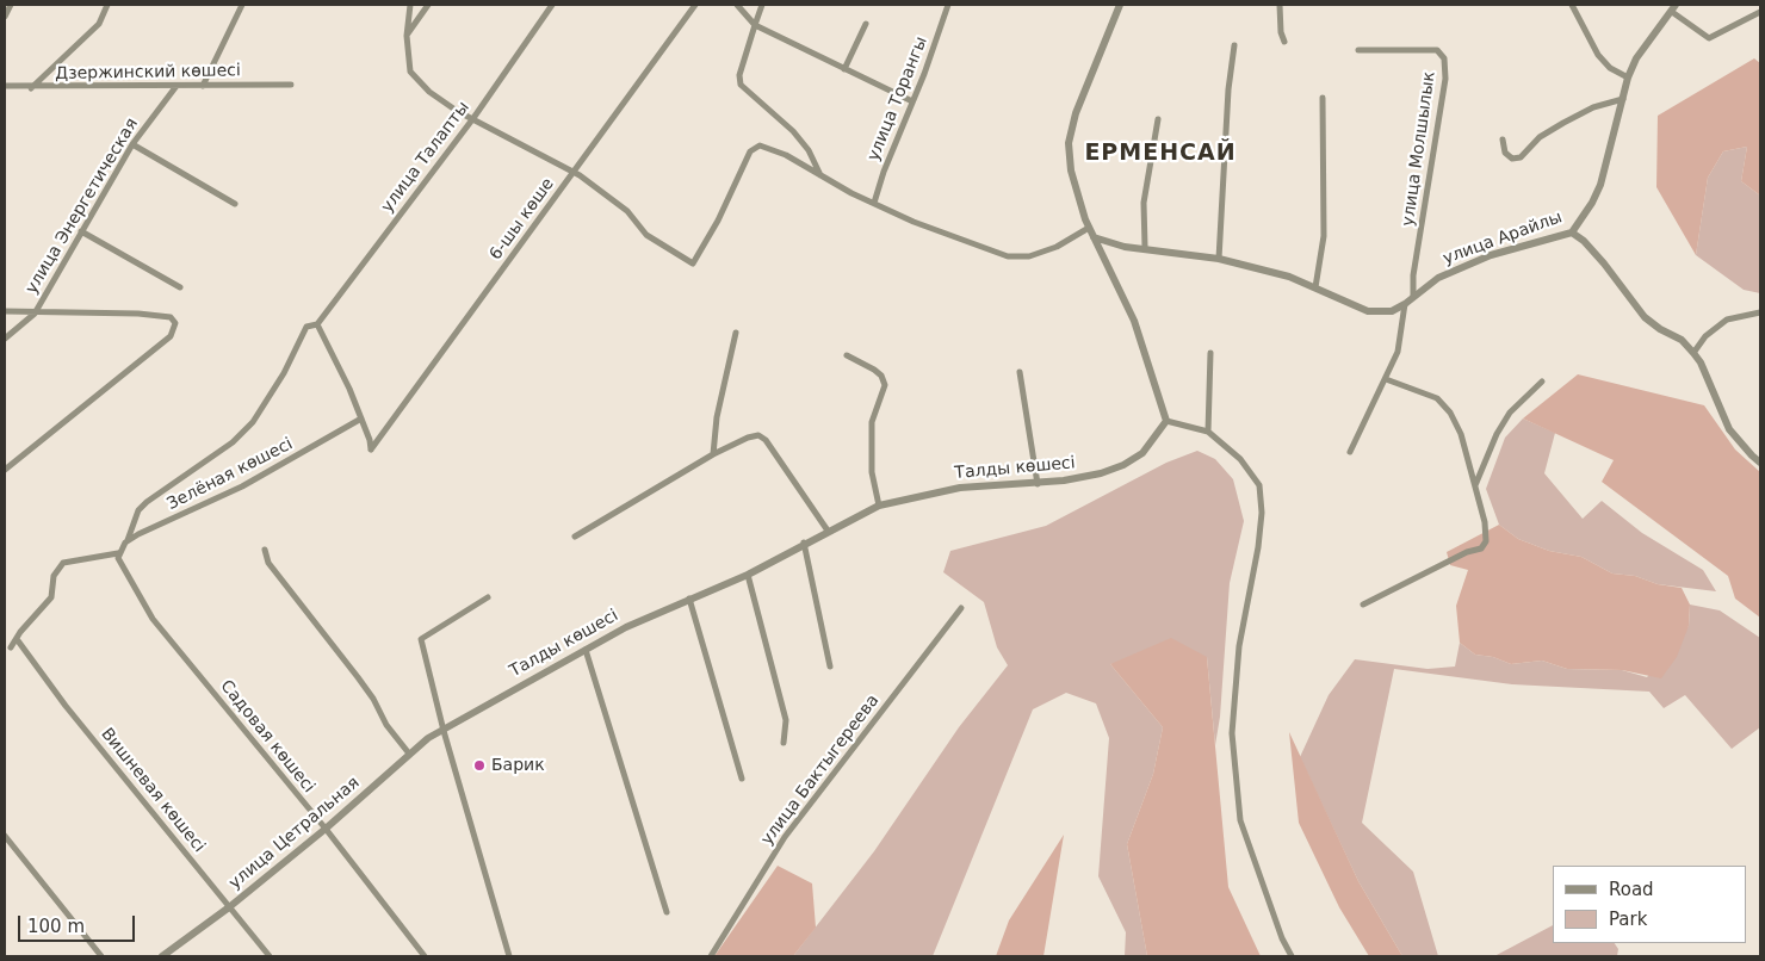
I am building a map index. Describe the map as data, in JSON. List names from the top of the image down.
{
  "streets": {
    "street": [
      "Дзержинский көшесі",
      "улица Торангы",
      "улица Молшылык",
      "улица Талапты",
      "улица Энергетическая",
      "6-шы көше",
      "улица Арайлы",
      "Талды көшесі",
      "Зелёная көшесі",
      "Садовая көшесі",
      "улица Бактыгереева",
      "Вишневая көшесі",
      "улица Цетральная"
    ]
  },
  "crossings": [
    ["Дзержинский көшесі", "улица Энергетическая"],
    ["улица Молшылык", "улица Арайлы"],
    ["улица Талапты", "Зелёная көшесі"],
    ["6-шы көше", "Зелёная көшесі"],
    ["Талды көшесі", "улица Цетральная"],
    ["Зелёная көшесі", "Садовая көшесі"],
    ["Садовая көшесі", "улица Цетральная"],
    ["Вишневая көшесі", "улица Цетральная"]
  ],
  "districts": ["ЕРМЕНСАЙ"],
  "places": ["Барик"],
  "legend": ["Road", "Park"],
  "scale_bar": "100 m"
}
